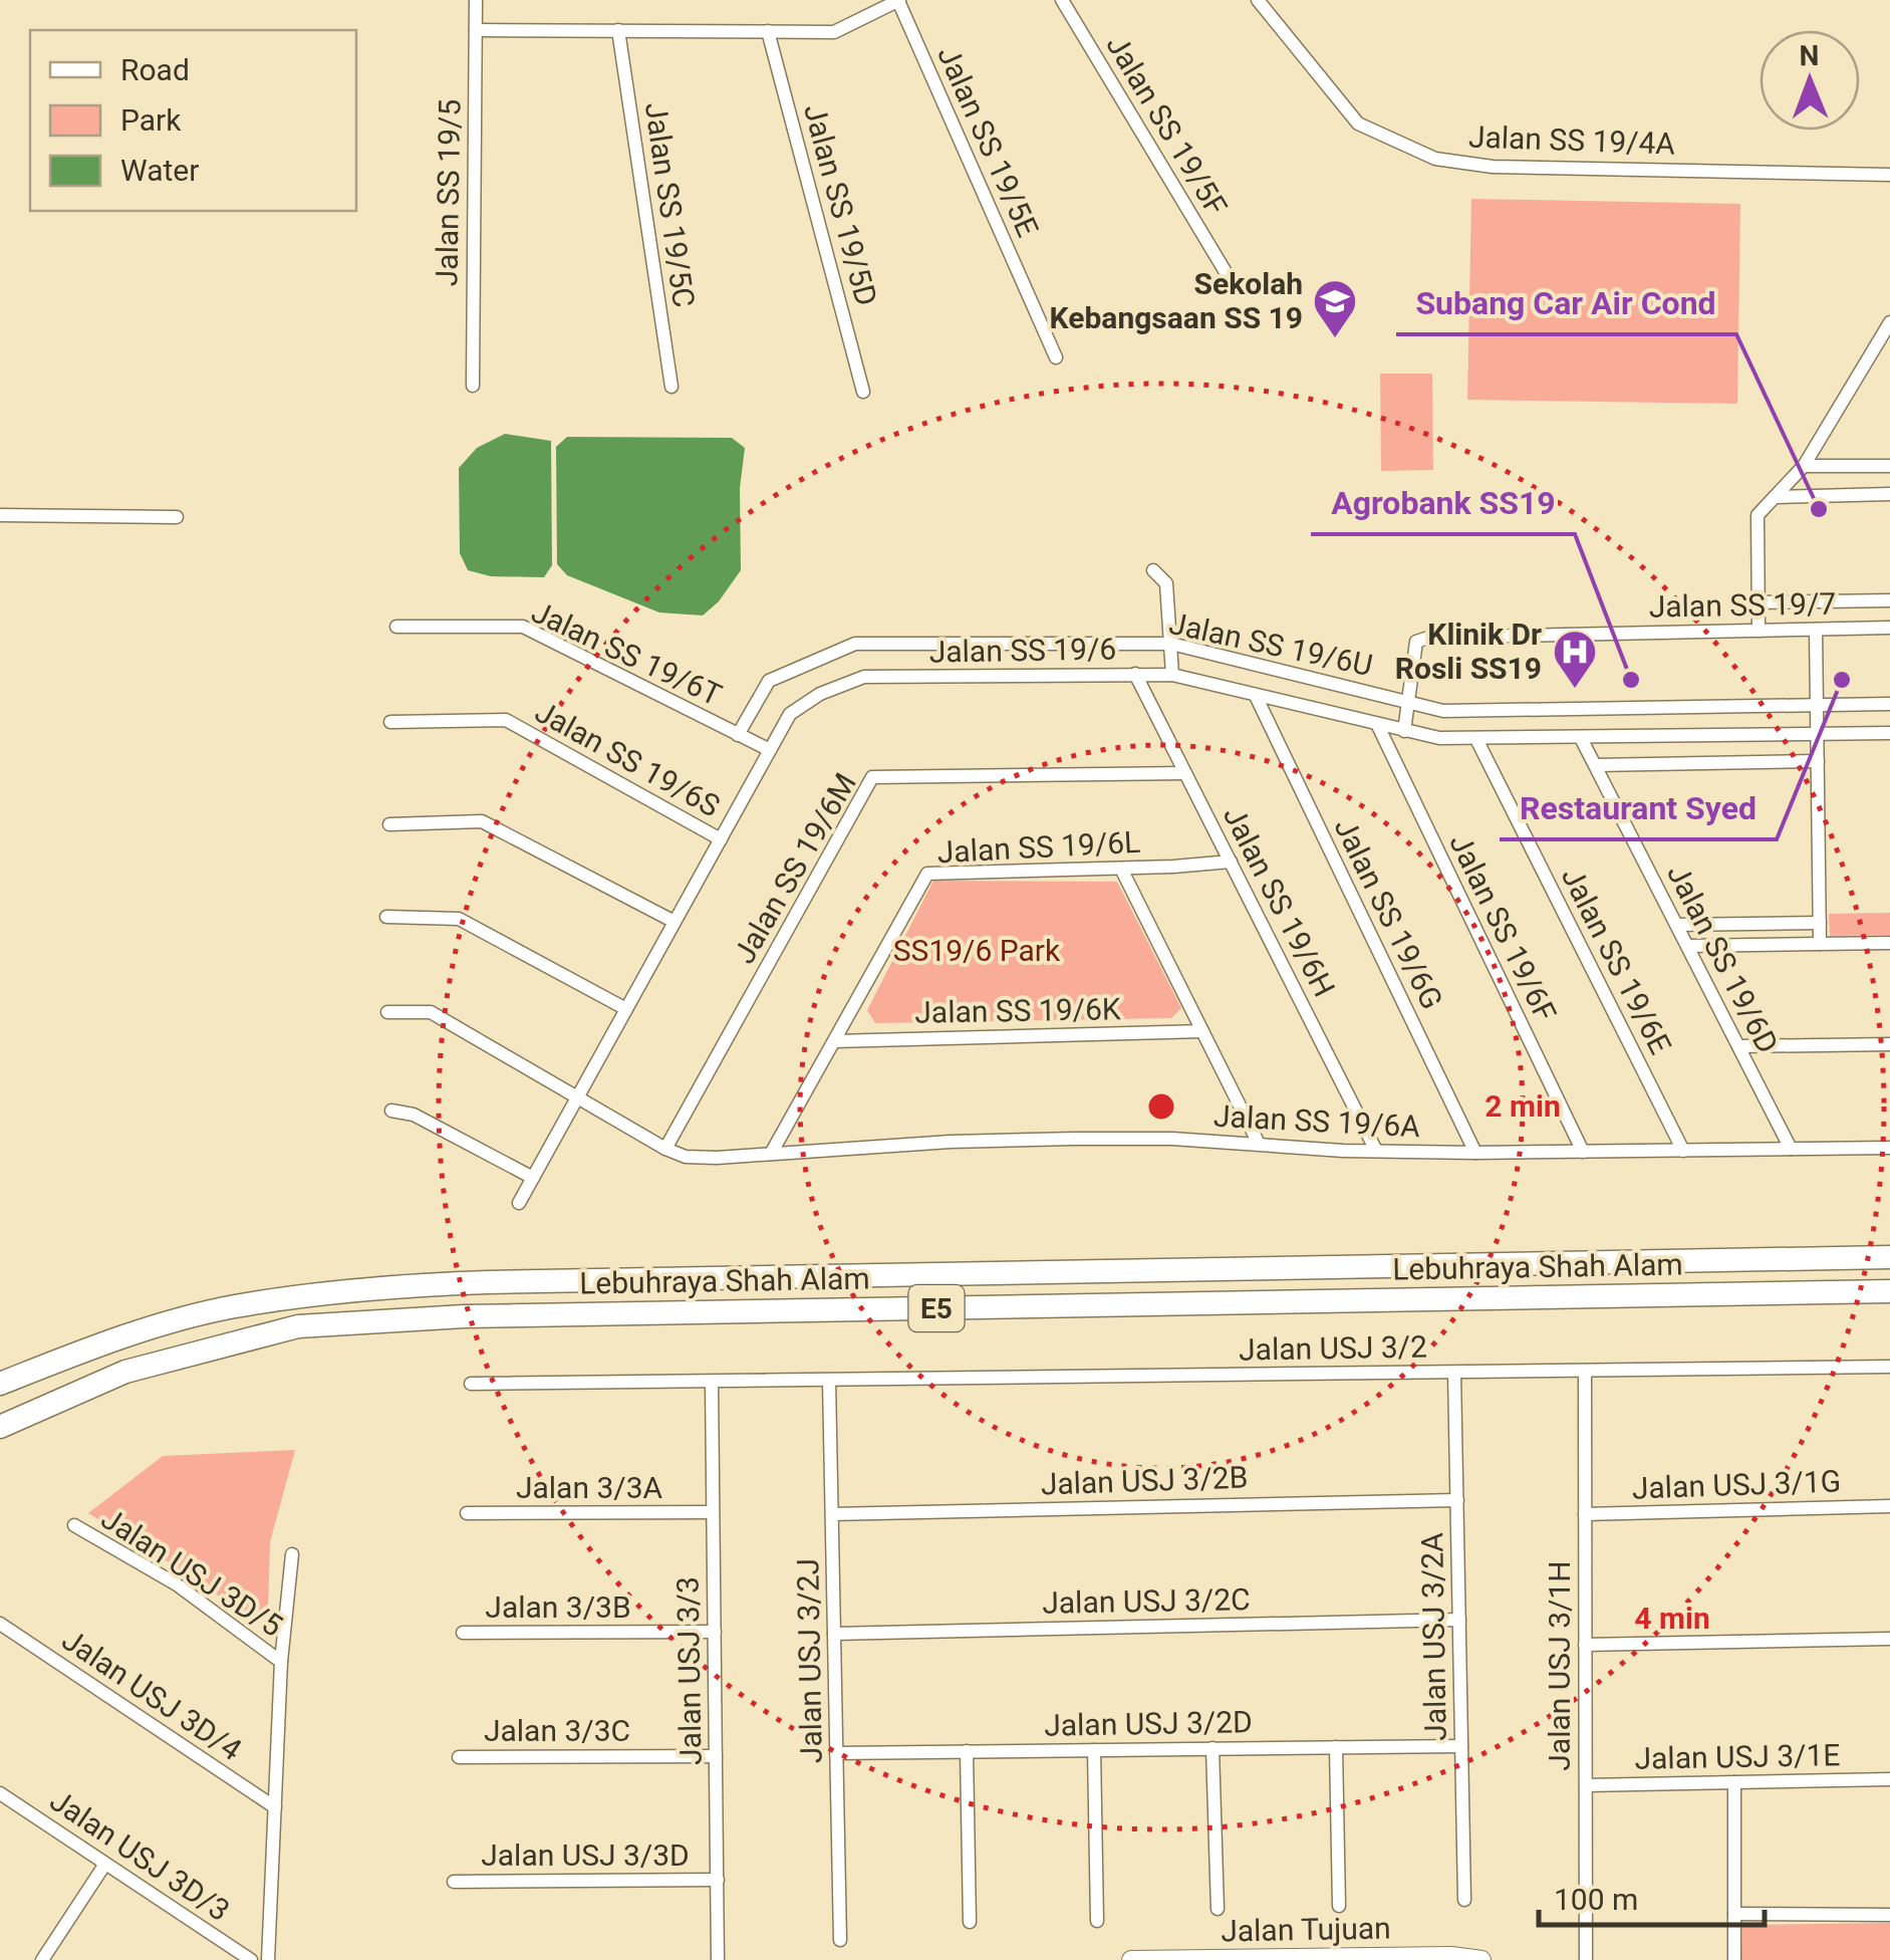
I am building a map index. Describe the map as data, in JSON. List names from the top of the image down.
{
  "streets": {
    "highway": ["Lebuhraya Shah Alam", "E5"],
    "street": [
      "Jalan SS 19/5F",
      "Jalan SS 19/4A",
      "Jalan SS 19/5E",
      "Jalan SS 19/5",
      "Jalan SS 19/5C",
      "Jalan SS 19/5D",
      "Jalan SS 19/7",
      "Jalan SS 19/6U",
      "Jalan SS 19/6",
      "Jalan SS 19/6T",
      "Jalan SS 19/6S",
      "Jalan SS 19/6L",
      "Jalan SS 19/6M",
      "Jalan SS 19/6H",
      "Jalan SS 19/6G",
      "Jalan SS 19/6F",
      "Jalan SS 19/6D",
      "Jalan SS 19/6E",
      "Jalan SS 19/6K",
      "Jalan SS 19/6A",
      "Jalan USJ 3/2",
      "Jalan USJ 3/2B",
      "Jalan USJ 3/1G",
      "Jalan 3/3A",
      "Jalan USJ 3D/5",
      "Jalan USJ 3/2C",
      "Jalan 3/3B",
      "Jalan USJ 3/2A",
      "Jalan USJ 3/2J",
      "Jalan USJ 3/1H",
      "Jalan USJ 3/3",
      "Jalan USJ 3D/4",
      "Jalan USJ 3/2D",
      "Jalan 3/3C",
      "Jalan USJ 3/1E",
      "Jalan USJ 3D/3",
      "Jalan USJ 3/3D",
      "Jalan Tujuan"
    ]
  },
  "crossings": [
    ["Jalan SS 19/7", "Jalan SS 19/6U"],
    ["Jalan SS 19/7", "Jalan SS 19/6"],
    ["Jalan SS 19/6U", "Jalan SS 19/6T"],
    ["Jalan SS 19/6", "Jalan SS 19/6T"],
    ["Jalan SS 19/6", "Jalan SS 19/6S"],
    ["Jalan SS 19/6", "Jalan SS 19/6H"],
    ["Jalan SS 19/6", "Jalan SS 19/6G"],
    ["Jalan SS 19/6", "Jalan SS 19/6F"],
    ["Jalan SS 19/6", "Jalan SS 19/6D"],
    ["Jalan SS 19/6", "Jalan SS 19/6E"],
    ["Jalan SS 19/6", "Jalan SS 19/6A"],
    ["Jalan SS 19/6L", "Jalan SS 19/6H"],
    ["Jalan SS 19/6L", "Jalan SS 19/6K"],
    ["Jalan SS 19/6L", "Jalan SS 19/6A"],
    ["Jalan SS 19/6M", "Jalan SS 19/6H"],
    ["Jalan SS 19/6M", "Jalan SS 19/6A"],
    ["Jalan SS 19/6H", "Jalan SS 19/6A"],
    ["Jalan SS 19/6G", "Jalan SS 19/6A"],
    ["Jalan SS 19/6F", "Jalan SS 19/6A"],
    ["Jalan SS 19/6D", "Jalan SS 19/6A"],
    ["Jalan SS 19/6E", "Jalan SS 19/6A"],
    ["Jalan USJ 3/2", "Jalan USJ 3/2A"],
    ["Jalan USJ 3/2", "Jalan USJ 3/2J"],
    ["Jalan USJ 3/2", "Jalan USJ 3/1H"],
    ["Jalan USJ 3/2", "Jalan USJ 3/3"],
    ["Jalan USJ 3/2B", "Jalan USJ 3/2A"],
    ["Jalan USJ 3/2B", "Jalan USJ 3/2J"],
    ["Jalan USJ 3/1G", "Jalan USJ 3/1H"],
    ["Jalan 3/3A", "Jalan USJ 3/3"],
    ["Jalan USJ 3/2C", "Jalan USJ 3/2A"],
    ["Jalan USJ 3/2C", "Jalan USJ 3/2J"],
    ["Jalan 3/3B", "Jalan USJ 3/3"],
    ["Jalan USJ 3/2A", "Jalan USJ 3/2D"],
    ["Jalan USJ 3/2J", "Jalan USJ 3/2D"],
    ["Jalan USJ 3/1H", "Jalan USJ 3/1E"],
    ["Jalan USJ 3/3", "Jalan 3/3C"],
    ["Jalan USJ 3/3", "Jalan USJ 3/3D"]
  ],
  "parks": ["SS19/6 Park"],
  "places": {
    "school or university": ["Sekolah Kebangsaan SS 19"],
    "other": ["Subang Car Air Cond", "Agrobank SS19", "Restaurant Syed"],
    "hospital": ["Klinik Dr Rosli SS19"]
  },
  "legend": ["Road", "Park", "Water"],
  "scale_bar": "100 m",
  "north": "top",
  "rings": ["2 min", "4 min"]
}
